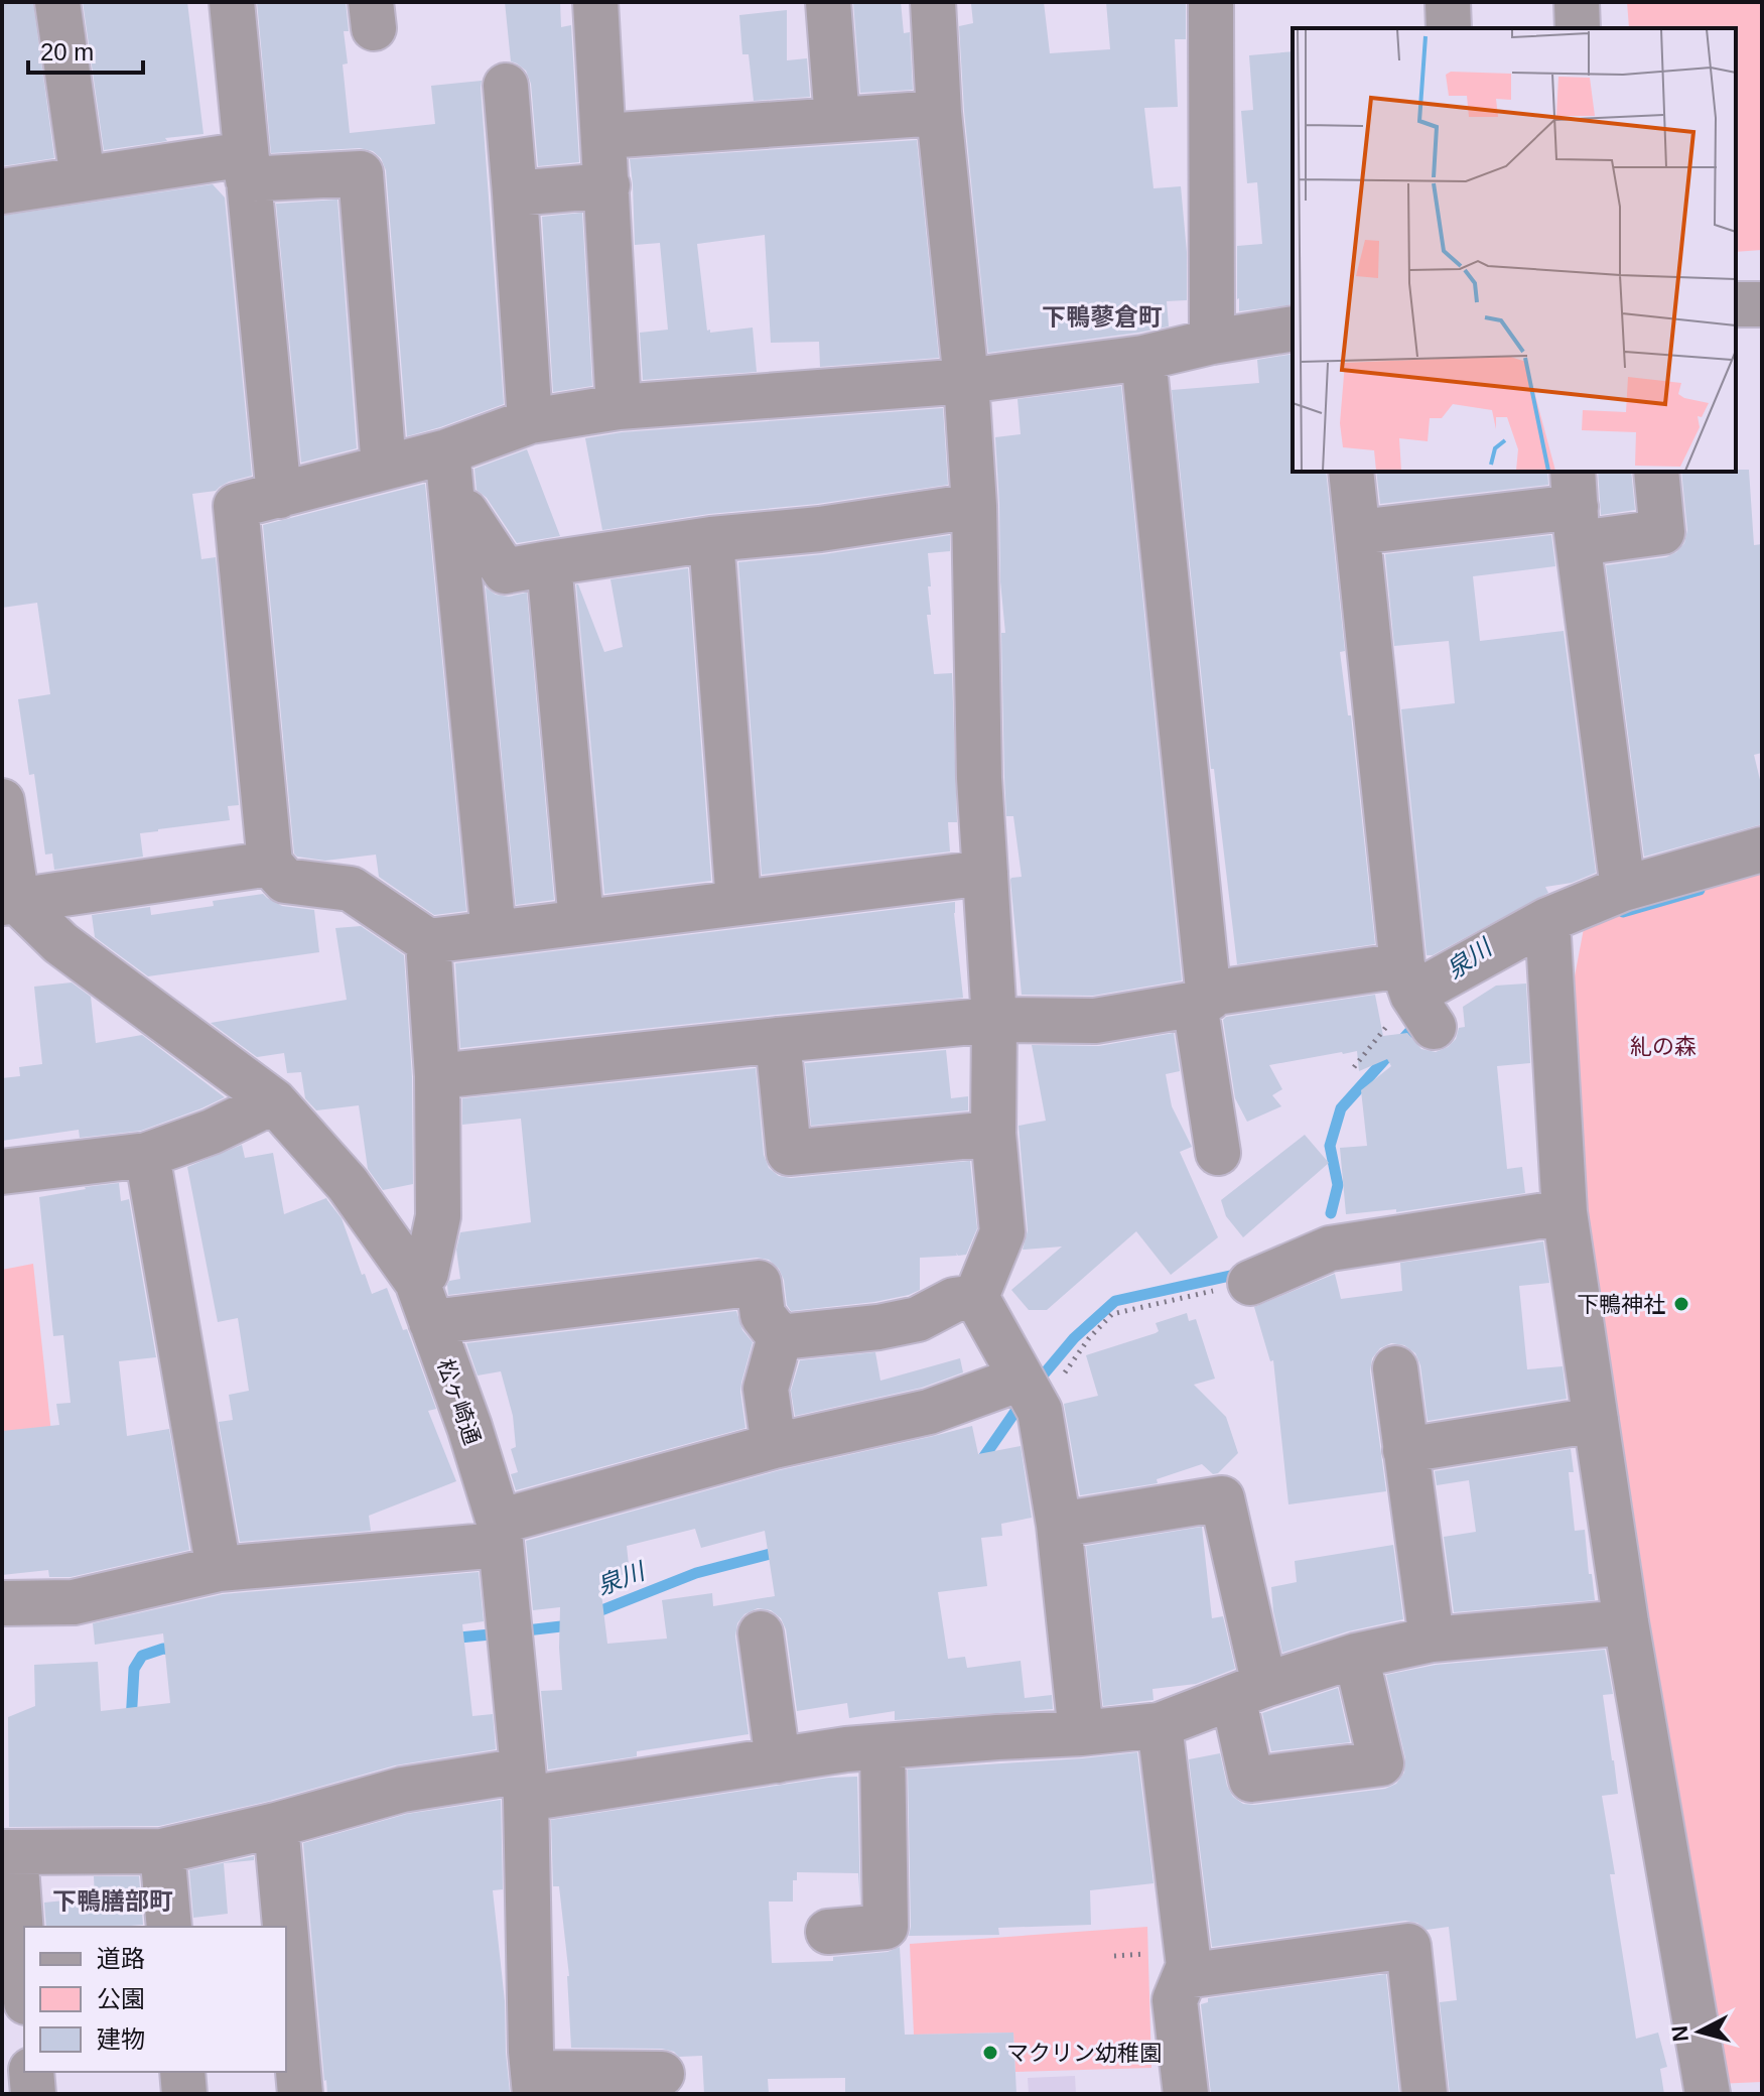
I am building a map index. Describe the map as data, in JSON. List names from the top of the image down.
{
  "streets": {
    "street": ["松ヶ崎通"]
  },
  "districts": ["下鴨蓼倉町", "下鴨膳部町"],
  "water": ["泉川"],
  "parks": ["糺の森"],
  "places": ["下鴨神社", "マクリン幼稚園"],
  "legend": ["道路", "公園", "建物"],
  "scale_bar": "20 m",
  "north": "left"
}
